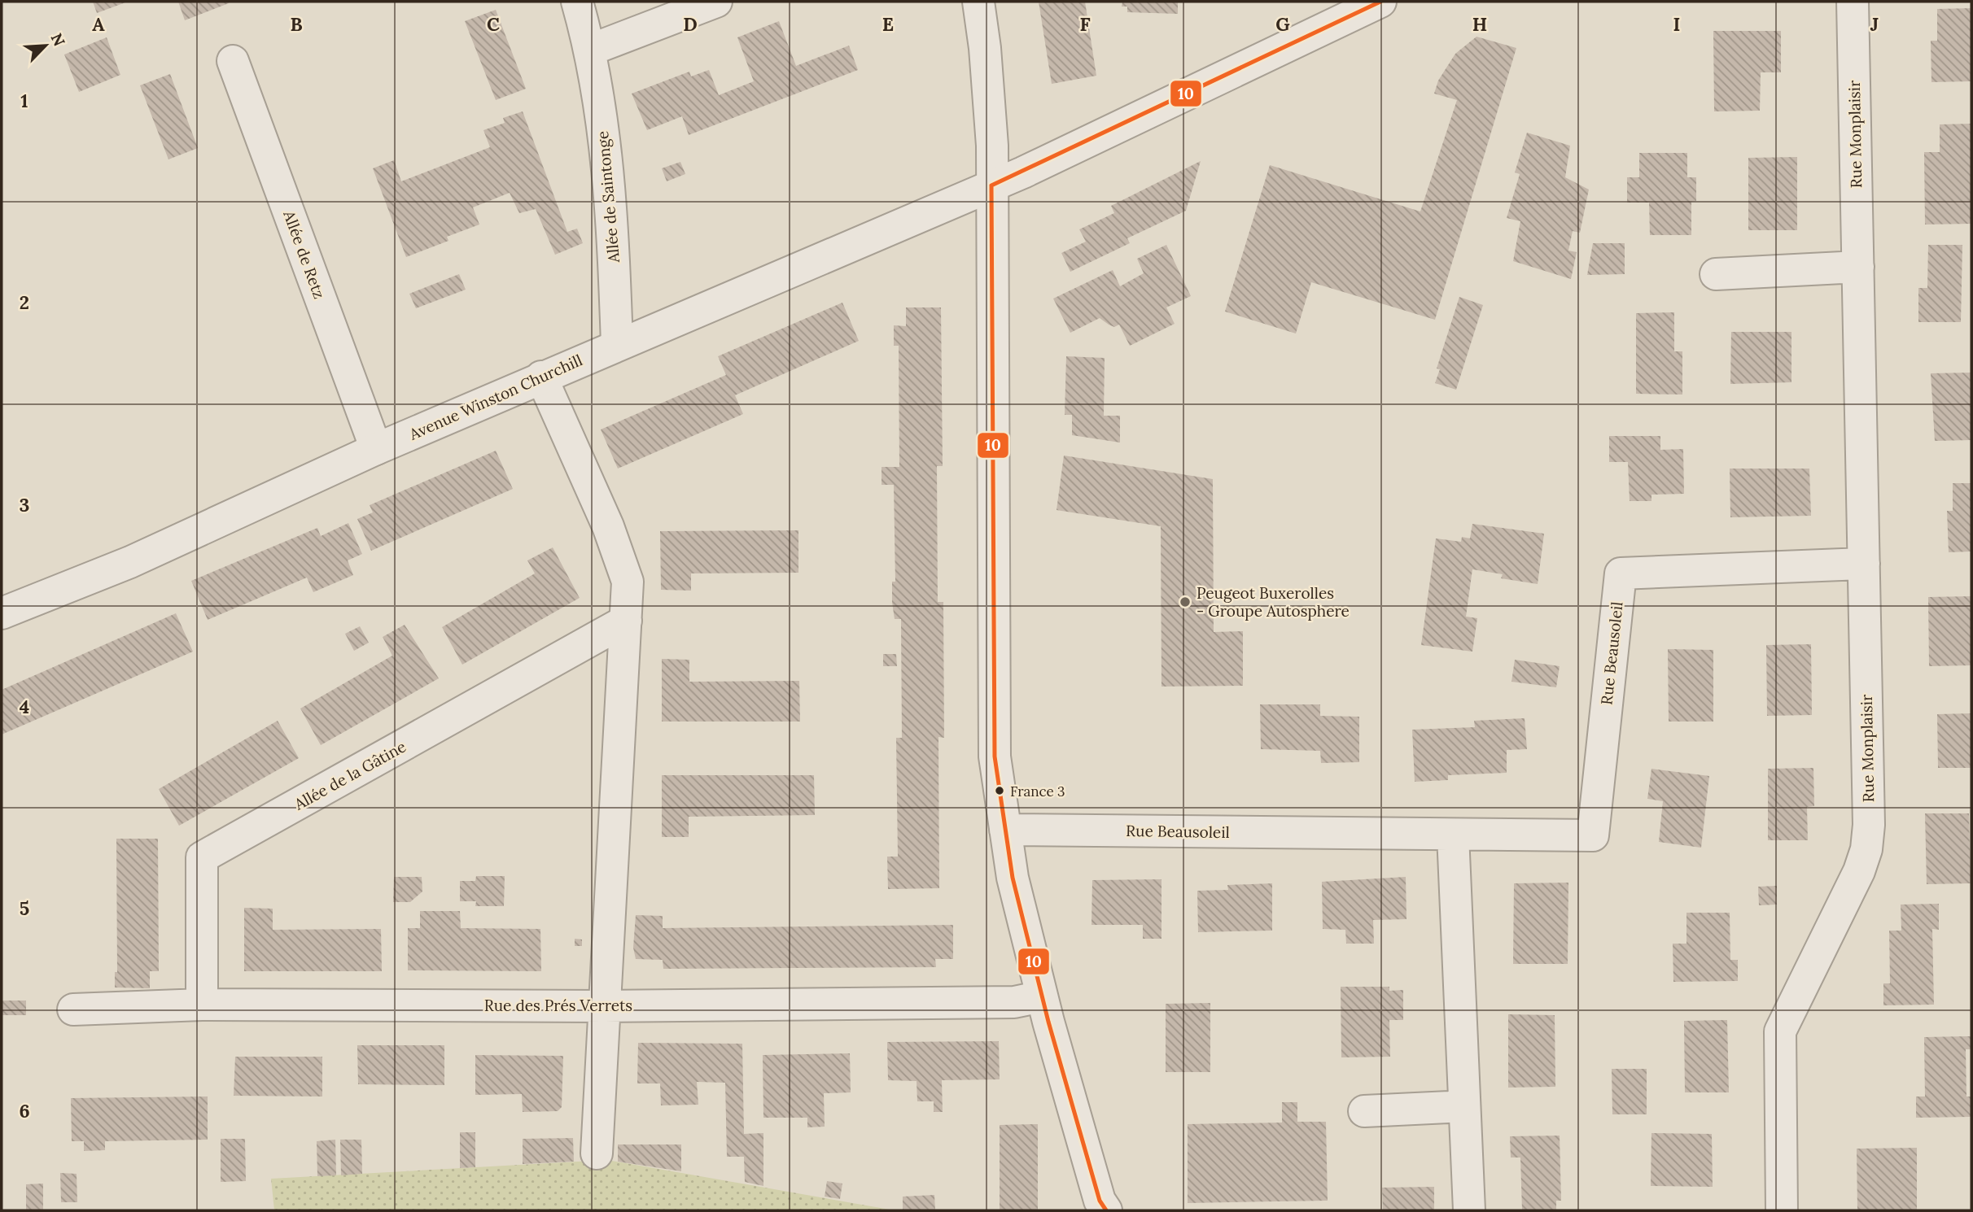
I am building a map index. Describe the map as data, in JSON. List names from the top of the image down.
{
  "streets": {
    "street": [
      "Rue Monplaisir",
      "Allée de Saintonge",
      "Allée de Retz",
      "Avenue Winston Churchill",
      "Rue Beausoleil",
      "Allée de la Gâtine",
      "Rue des Prés Verrets"
    ]
  },
  "crossings": [
    ["Rue Monplaisir", "Rue Beausoleil"],
    ["Allée de Saintonge", "Avenue Winston Churchill"],
    ["Allée de Retz", "Avenue Winston Churchill"],
    ["Allée de la Gâtine", "Rue des Prés Verrets"]
  ],
  "places": ["Peugeot Buxerolles - Groupe Autosphere", "France 3"],
  "lines": ["transit line 10"],
  "north": "top right",
  "grid": {
    "columns": [
      "A",
      "B",
      "C",
      "D",
      "E",
      "F",
      "G",
      "H",
      "I",
      "J"
    ],
    "rows": [
      "1",
      "2",
      "3",
      "4",
      "5",
      "6"
    ]
  }
}
